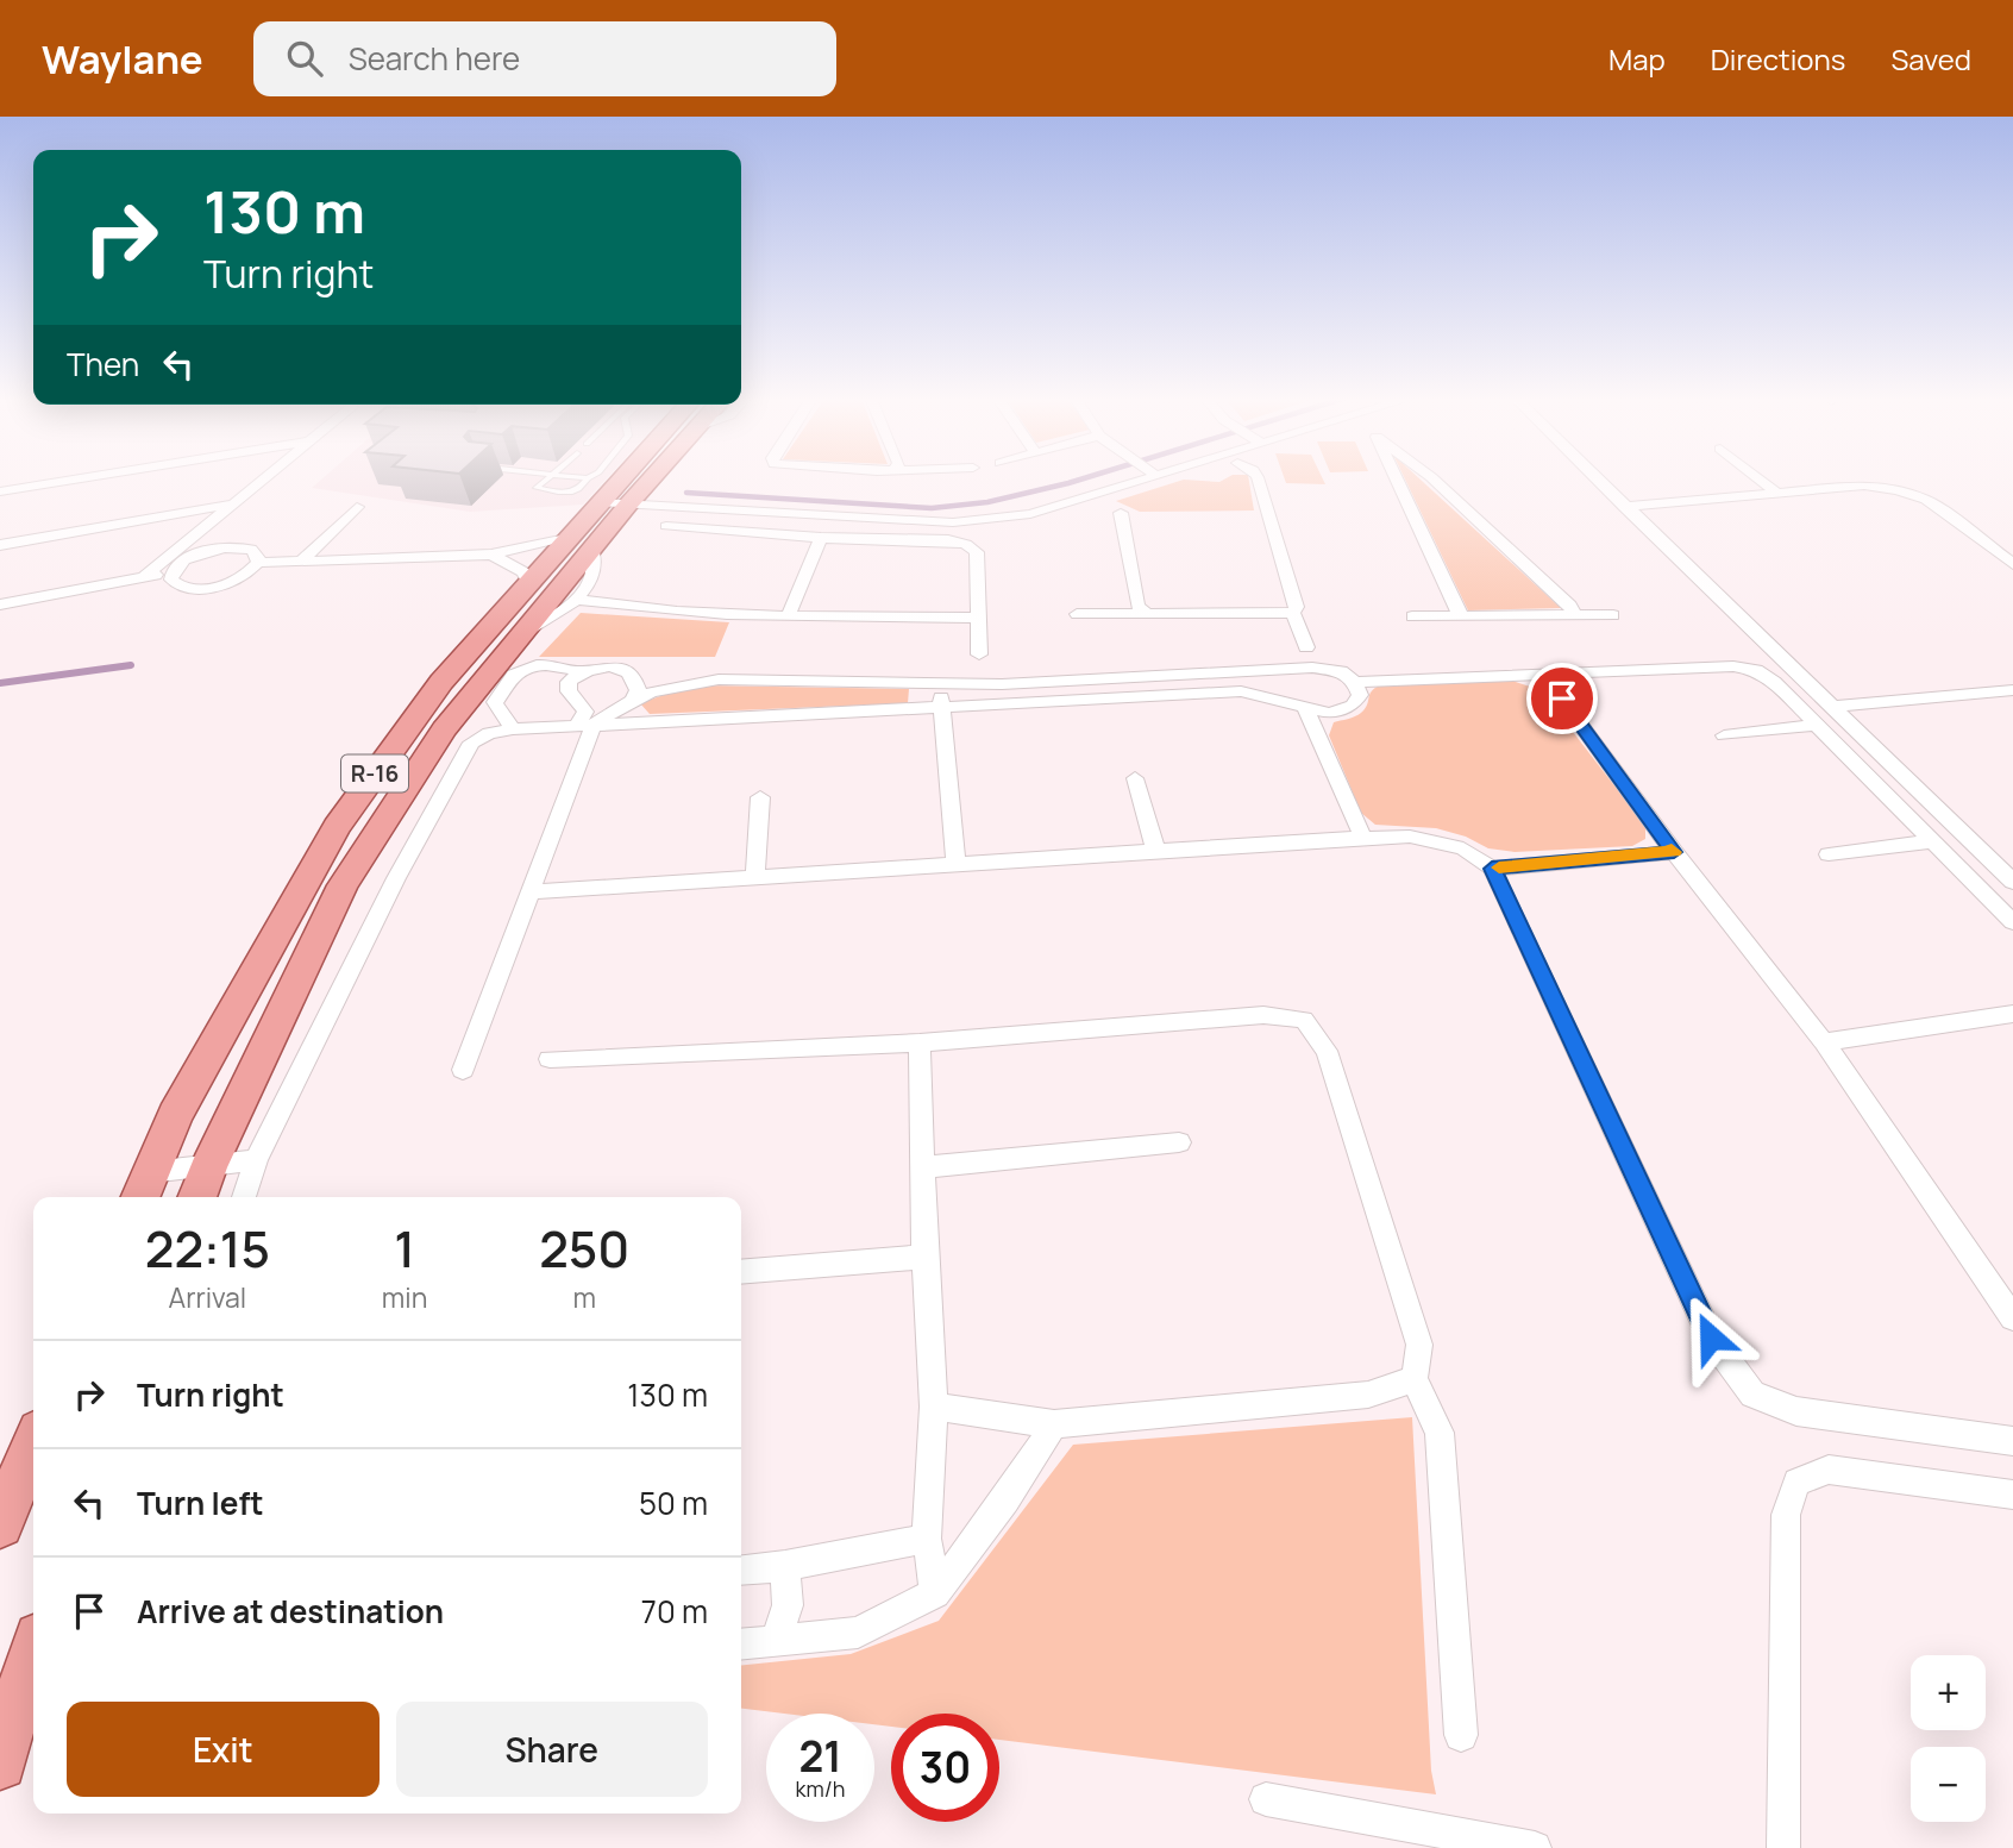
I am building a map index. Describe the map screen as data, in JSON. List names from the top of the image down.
{
  "streets": {
    "main road": ["R-16"]
  },
  "page": {
    "header": "Waylane",
    "search": "Search here",
    "nav": ["Map", "Directions", "Saved"],
    "turn": ["130 m", "Turn right"],
    "then": "Then",
    "eta": [
      "22:15",
      "Arrival",
      "1",
      "min",
      "250",
      "m"
    ],
    "list": [
      {
        "name": "Turn right",
        "value": "130 m"
      },
      {
        "name": "Turn left",
        "value": "50 m"
      },
      {
        "name": "Arrive at destination",
        "value": "70 m"
      }
    ],
    "map_buttons": ["+", "−"],
    "buttons": ["Exit", "Share"],
    "speed": "21 km/h",
    "limit": "30"
  }
}
